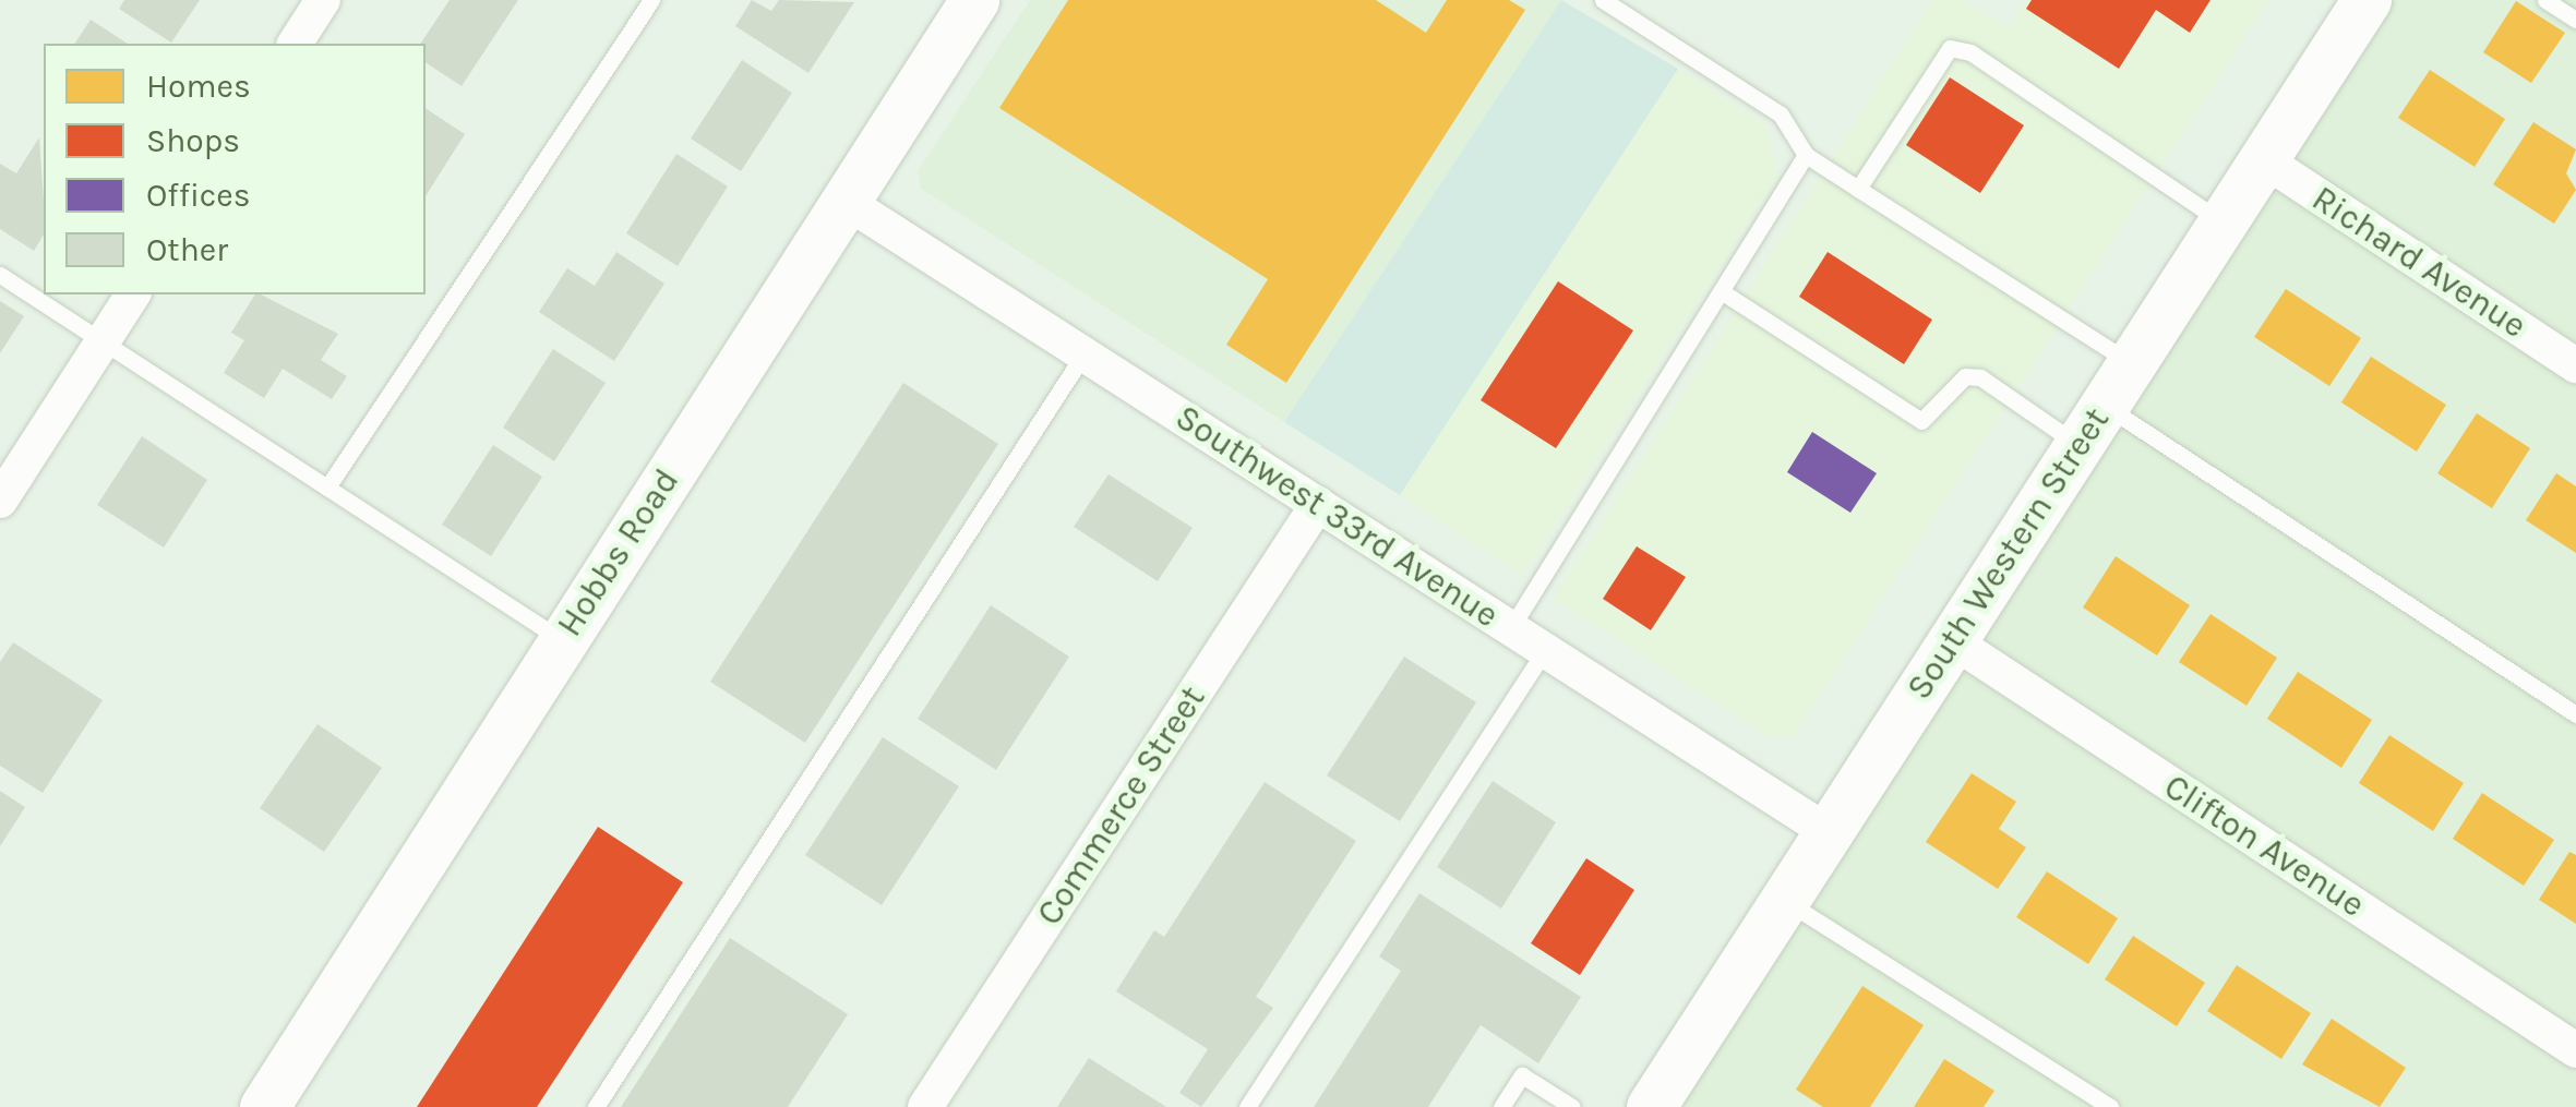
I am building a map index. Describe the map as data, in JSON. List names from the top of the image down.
{
  "streets": {
    "street": [
      "Richard Avenue",
      "Southwest 33rd Avenue",
      "Hobbs Road",
      "South Western Street",
      "Commerce Street",
      "Clifton Avenue"
    ]
  },
  "crossings": [
    ["Richard Avenue", "South Western Street"],
    ["Southwest 33rd Avenue", "Hobbs Road"],
    ["Southwest 33rd Avenue", "South Western Street"],
    ["Southwest 33rd Avenue", "Commerce Street"],
    ["South Western Street", "Clifton Avenue"]
  ],
  "legend": [
    "Homes",
    "Shops",
    "Offices",
    "Other"
  ]
}
